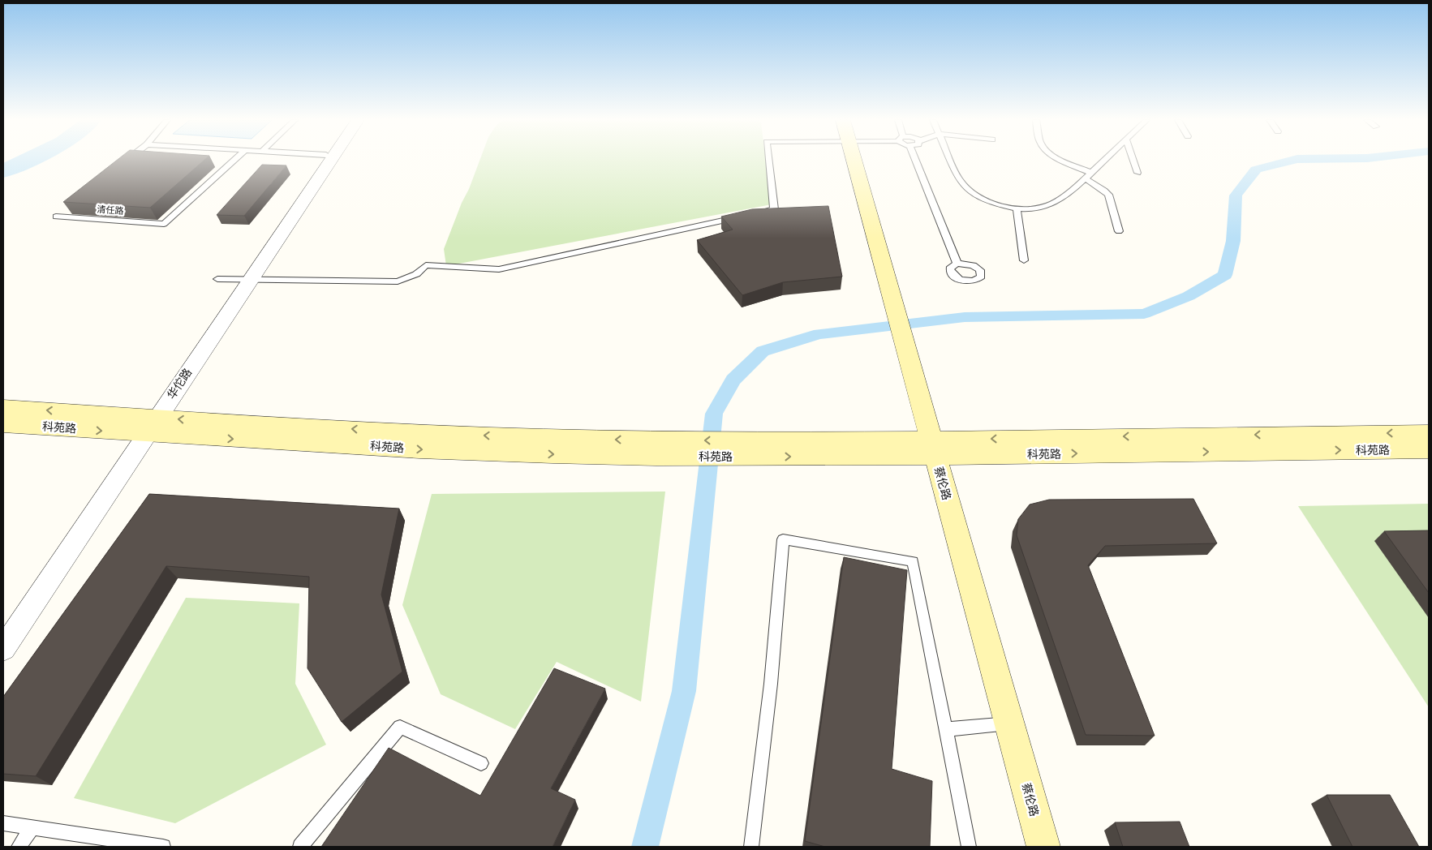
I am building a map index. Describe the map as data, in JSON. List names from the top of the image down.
{
  "streets": {
    "street": ["华佗路", "科苑路", "蔡伦路"],
    "lane": ["清任路"]
  },
  "crossings": [
    ["华佗路", "科苑路"],
    ["科苑路", "蔡伦路"]
  ]
}
